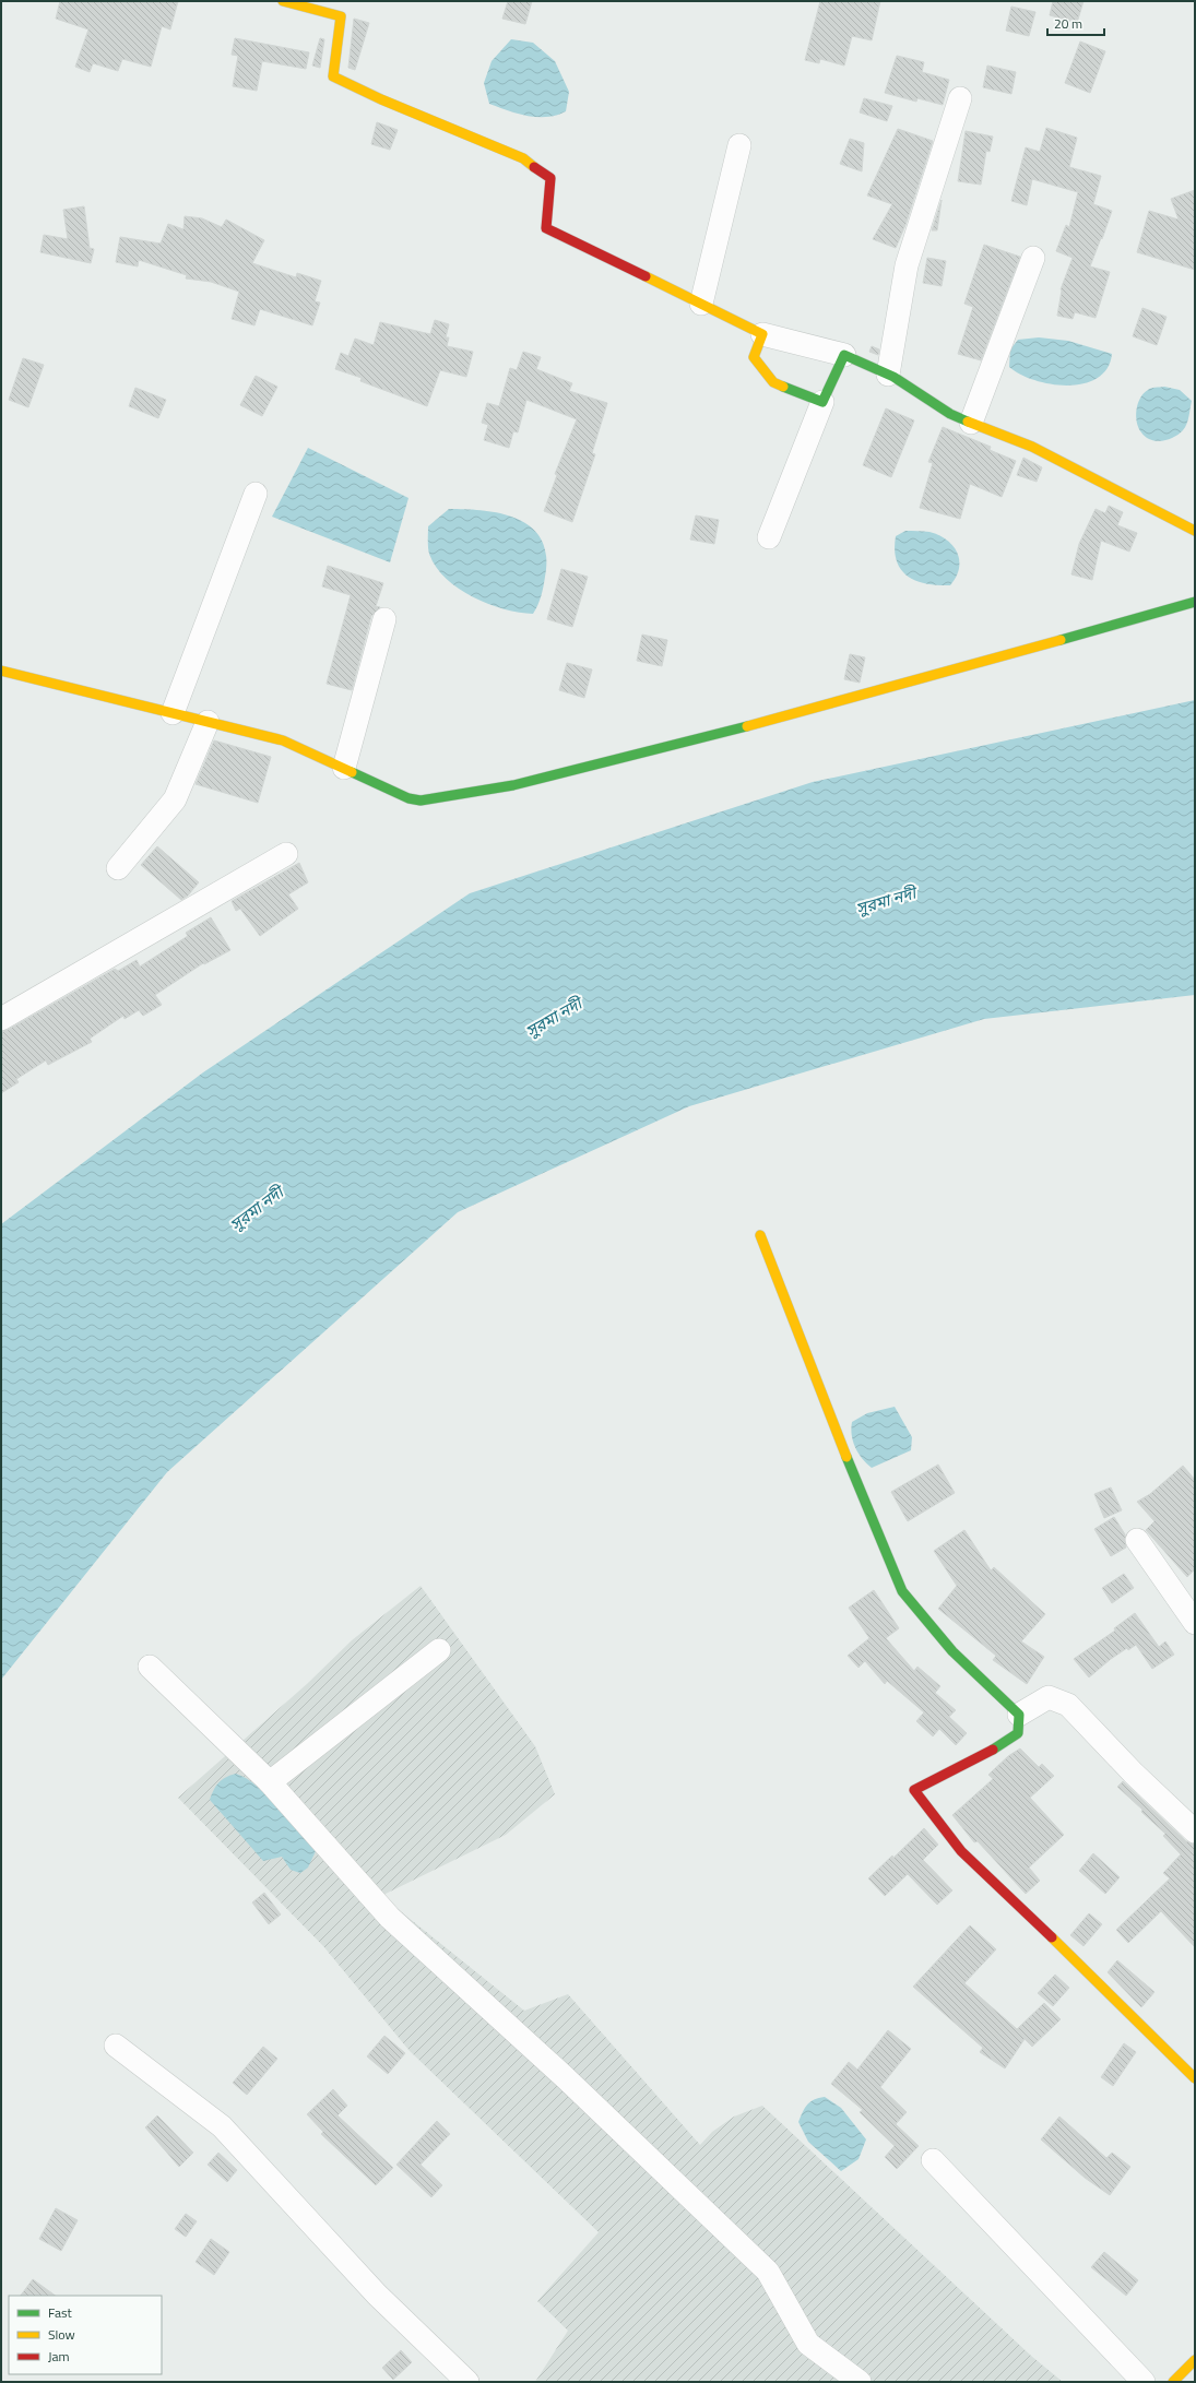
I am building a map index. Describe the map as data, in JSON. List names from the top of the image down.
{
  "water": ["সুরমা নদী"],
  "legend": ["Fast", "Slow", "Jam"],
  "scale_bar": "20 m"
}
